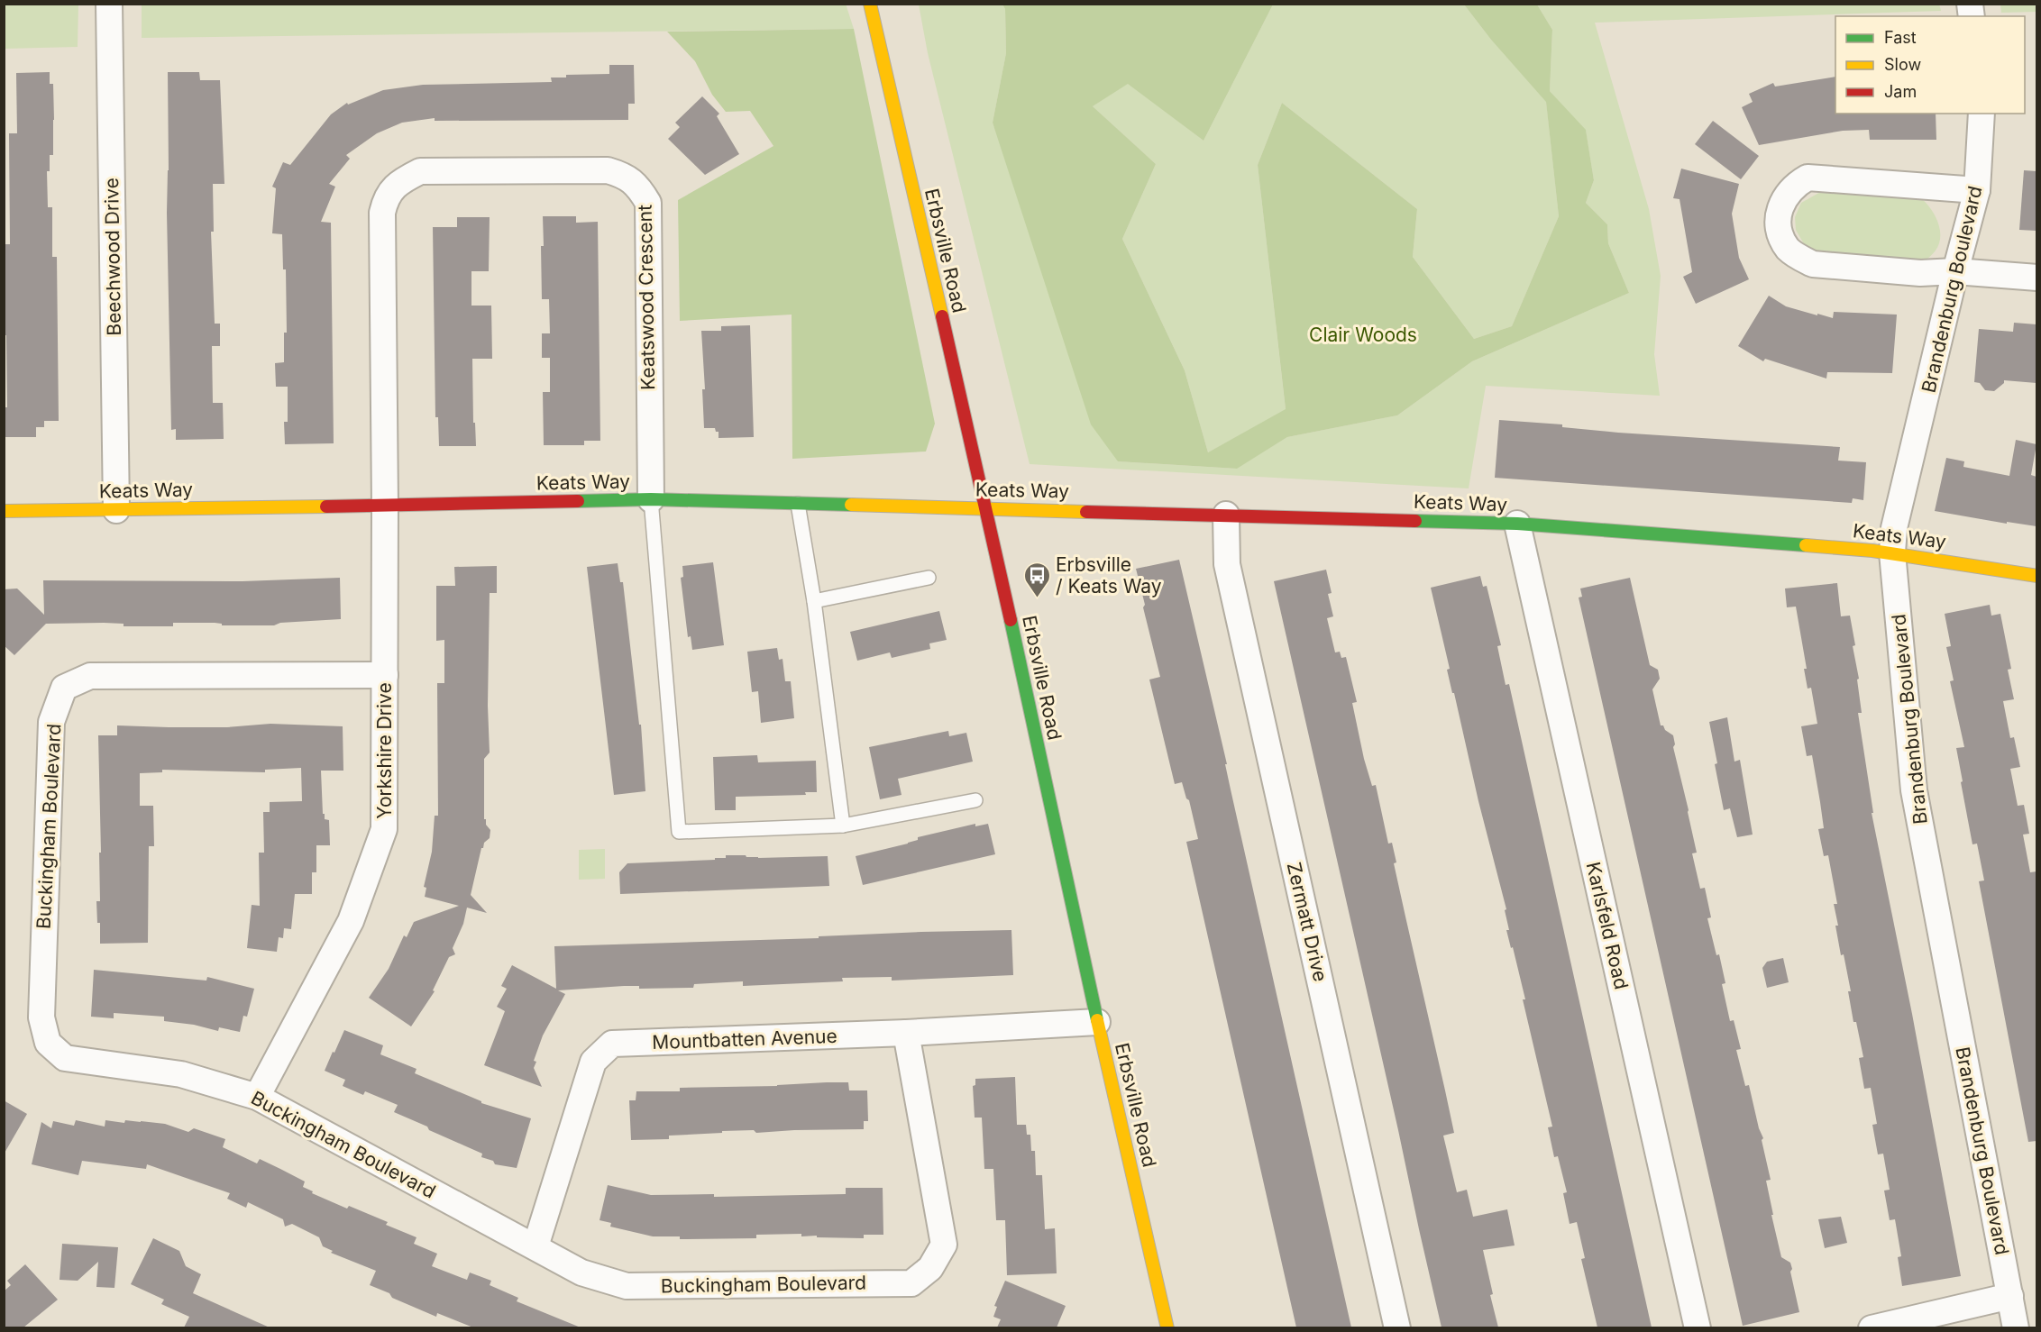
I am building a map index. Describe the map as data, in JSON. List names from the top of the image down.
{
  "streets": {
    "street": [
      "Erbsville Road",
      "Beechwood Drive",
      "Brandenburg Boulevard",
      "Keatswood Crescent",
      "Keats Way",
      "Yorkshire Drive",
      "Buckingham Boulevard",
      "Zermatt Drive",
      "Karlsfeld Road",
      "Mountbatten Avenue"
    ]
  },
  "crossings": [
    ["Erbsville Road", "Keats Way"],
    ["Erbsville Road", "Mountbatten Avenue"],
    ["Beechwood Drive", "Keats Way"],
    ["Brandenburg Boulevard", "Keats Way"],
    ["Keatswood Crescent", "Keats Way"],
    ["Keatswood Crescent", "Yorkshire Drive"],
    ["Keats Way", "Yorkshire Drive"],
    ["Keats Way", "Zermatt Drive"],
    ["Keats Way", "Karlsfeld Road"],
    ["Yorkshire Drive", "Buckingham Boulevard"],
    ["Buckingham Boulevard", "Mountbatten Avenue"]
  ],
  "parks": ["Clair Woods"],
  "places": {
    "bus stop": ["Erbsville / Keats Way"]
  },
  "legend": ["Fast", "Slow", "Jam"]
}
